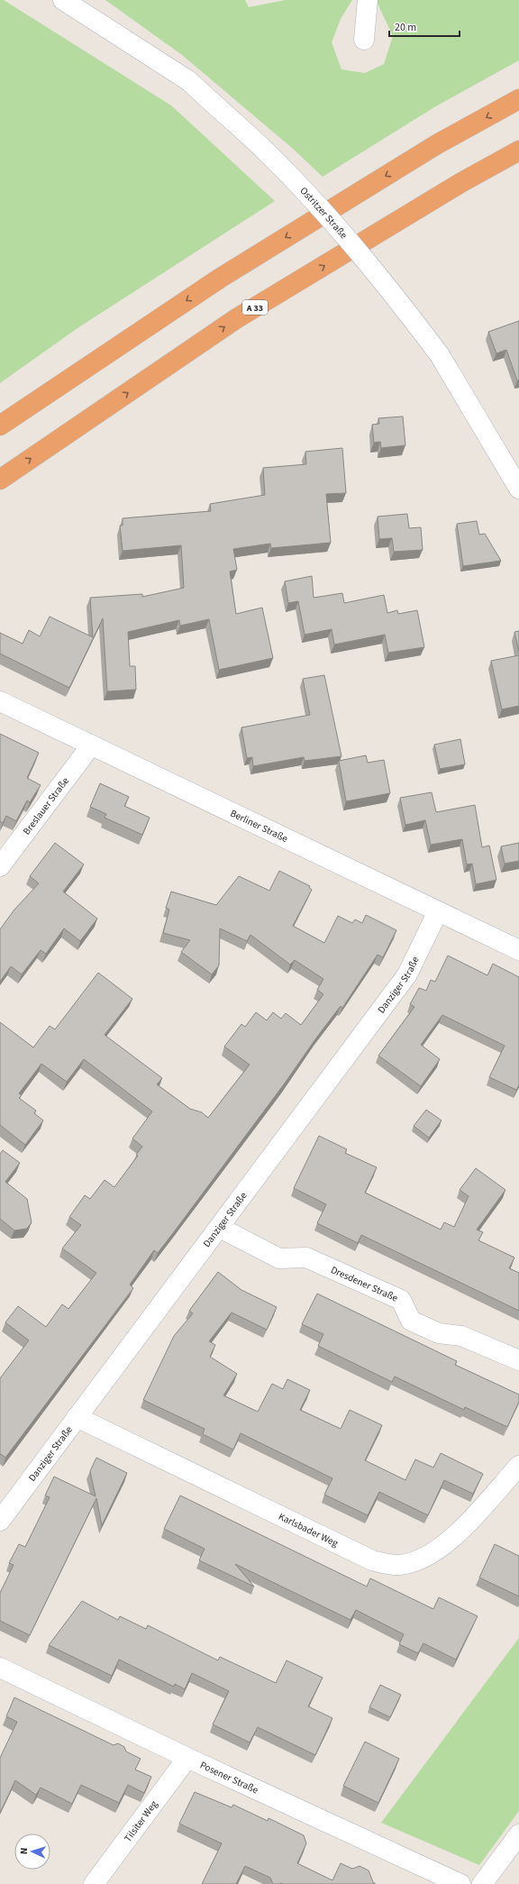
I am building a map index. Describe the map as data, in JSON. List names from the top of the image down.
{
  "streets": {
    "highway": ["A 33"],
    "street": [
      "Ostritzer Straße",
      "Breslauer Straße",
      "Berliner Straße",
      "Danziger Straße",
      "Dresdener Straße",
      "Karlsbader Weg",
      "Posener Straße",
      "Tilsiter Weg"
    ]
  },
  "crossings": [
    ["Breslauer Straße", "Berliner Straße"],
    ["Berliner Straße", "Danziger Straße"],
    ["Danziger Straße", "Dresdener Straße"],
    ["Danziger Straße", "Karlsbader Weg"],
    ["Posener Straße", "Tilsiter Weg"]
  ],
  "scale_bar": "20 m",
  "north": "left"
}
